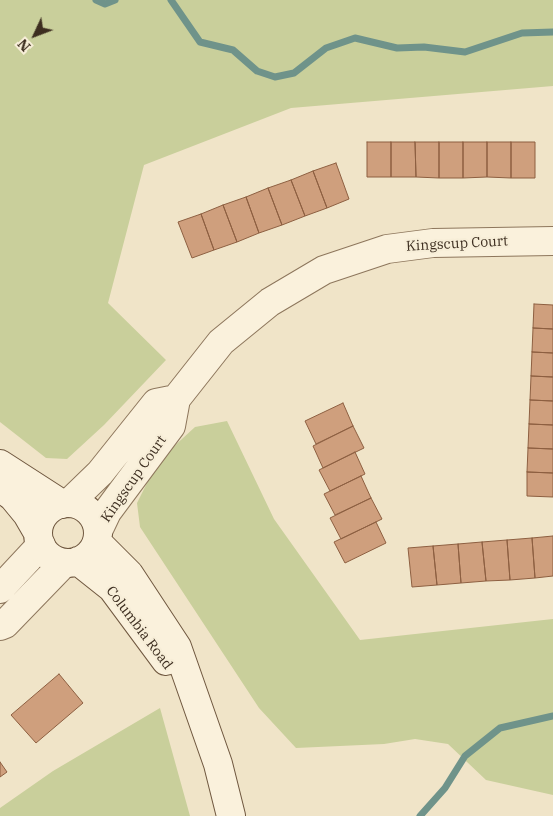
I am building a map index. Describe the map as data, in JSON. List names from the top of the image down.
{
  "streets": {
    "street": ["Kingscup Court", "Columbia Road"]
  },
  "crossings": [
    ["Kingscup Court", "Columbia Road"]
  ],
  "north": "bottom left"
}
